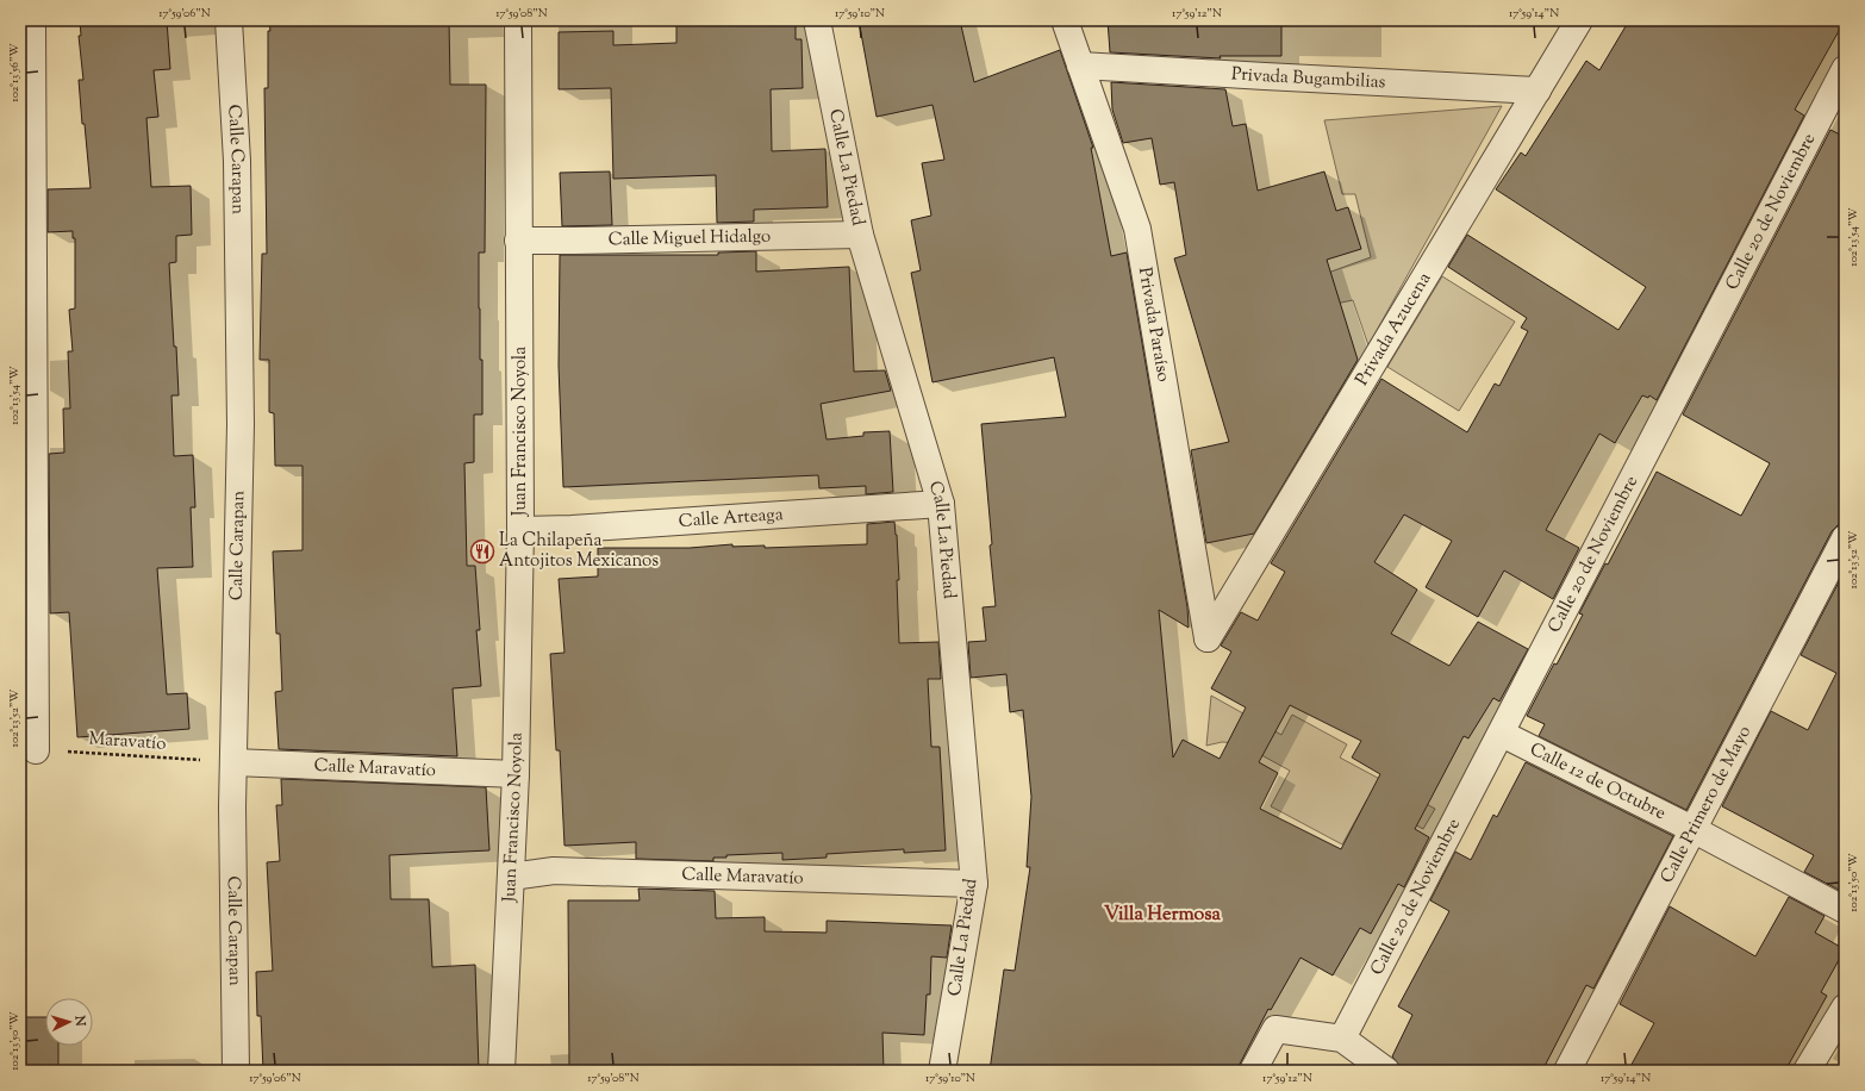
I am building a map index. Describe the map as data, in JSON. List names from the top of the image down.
{
  "streets": {
    "street": [
      "Privada Bugambilias",
      "Calle Carapan",
      "Calle La Piedad",
      "Calle 20 de Noviembre",
      "Calle Miguel Hidalgo",
      "Privada Paraíso",
      "Privada Azucena",
      "Juan Francisco Noyola",
      "Calle Arteaga",
      "Calle Maravatío",
      "Calle 12 de Octubre",
      "Calle Primero de Mayo"
    ],
    "path": ["Maravatío"]
  },
  "crossings": [
    ["Privada Bugambilias", "Privada Paraíso"],
    ["Privada Bugambilias", "Privada Azucena"],
    ["Calle Carapan", "Maravatío"],
    ["Calle Carapan", "Calle Maravatío"],
    ["Calle La Piedad", "Calle Miguel Hidalgo"],
    ["Calle La Piedad", "Calle Arteaga"],
    ["Calle La Piedad", "Calle Maravatío"],
    ["Calle 20 de Noviembre", "Calle 12 de Octubre"],
    ["Calle Miguel Hidalgo", "Juan Francisco Noyola"],
    ["Privada Paraíso", "Privada Azucena"],
    ["Juan Francisco Noyola", "Calle Arteaga"],
    ["Juan Francisco Noyola", "Calle Maravatío"],
    ["Maravatío", "Calle Maravatío"],
    ["Calle 12 de Octubre", "Calle Primero de Mayo"]
  ],
  "districts": ["Villa Hermosa"],
  "places": {
    "restaurant": ["La Chilapeña Antojitos Mexicanos"]
  },
  "north": "right",
  "coordinates": [
    "17°59'06\"N",
    "17°59'08\"N",
    "17°59'10\"N",
    "17°59'12\"N",
    "17°59'14\"N",
    "102°13'56\"W",
    "102°13'54\"W",
    "102°13'52\"W",
    "102°13'50\"W"
  ]
}
